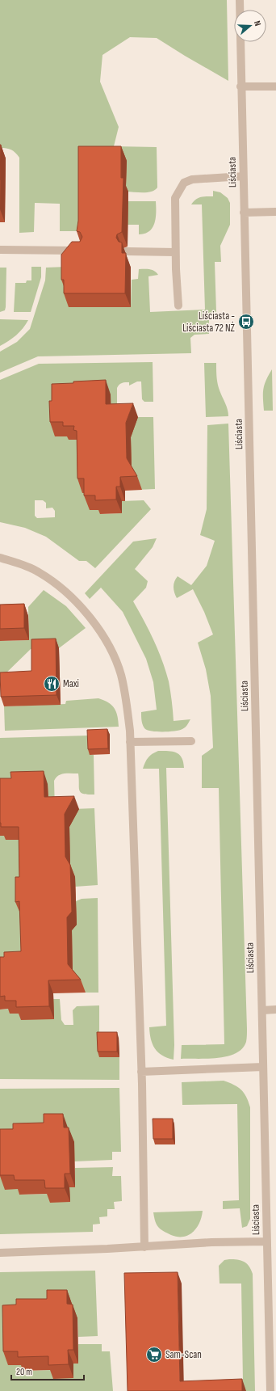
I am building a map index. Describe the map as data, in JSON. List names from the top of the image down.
{
  "streets": {
    "street": ["Liściasta"]
  },
  "places": {
    "bus stop": ["Liściasta - Liściasta 72 NŻ"],
    "restaurant": ["Maxi"],
    "supermarket": ["Sam-Scan"]
  },
  "scale_bar": "20 m",
  "north": "right"
}
